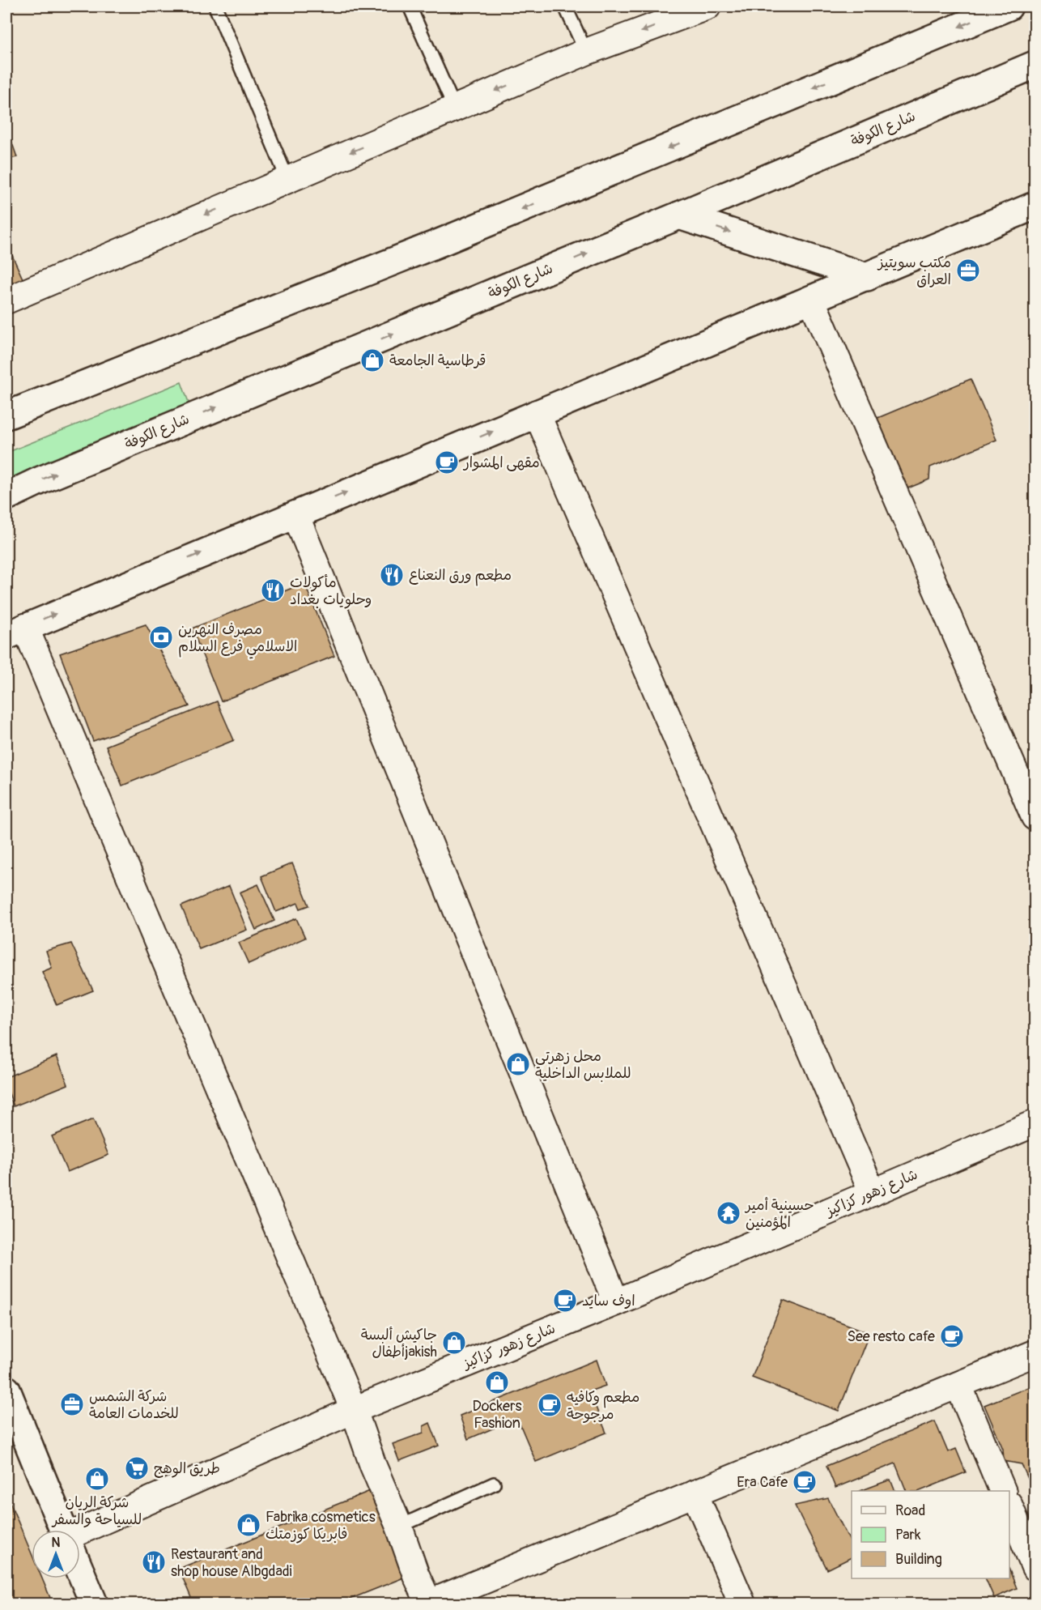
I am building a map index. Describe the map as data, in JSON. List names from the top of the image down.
{
  "streets": {
    "main road": ["شارع الكوفة"],
    "street": ["شارع زهور كزاكيز"]
  },
  "places": {
    "office": ["مكتب سويتيز العراق", "شركة الشمس للخدمات العامة"],
    "shop": [
      "قرطاسية الجامعة",
      "محل زهرتي للملابس الداخلية",
      "جاكيش ألبسة أطفالjakish",
      "Dockers Fashion",
      "شركة الريان للسياحة والسفر",
      "Fabrika cosmetics فابريكا كوزمتك"
    ],
    "cafe": [
      "مقهى المشوار",
      "اوف سايد",
      "See resto cafe",
      "مطعم وكافيه مرجوحة",
      "Era Cafe"
    ],
    "restaurant": ["مطعم ورق النعناع", "مأكولات وحلويات بغداد", "Restaurant and shop house Albgdadi"],
    "bank": ["مصرف النهرين الاسلامي فرع السلام"],
    "temple": ["حسينية أمير المؤمنين"],
    "supermarket": ["طريق الوهج"]
  },
  "legend": ["Road", "Park", "Building"],
  "north": "top"
}
